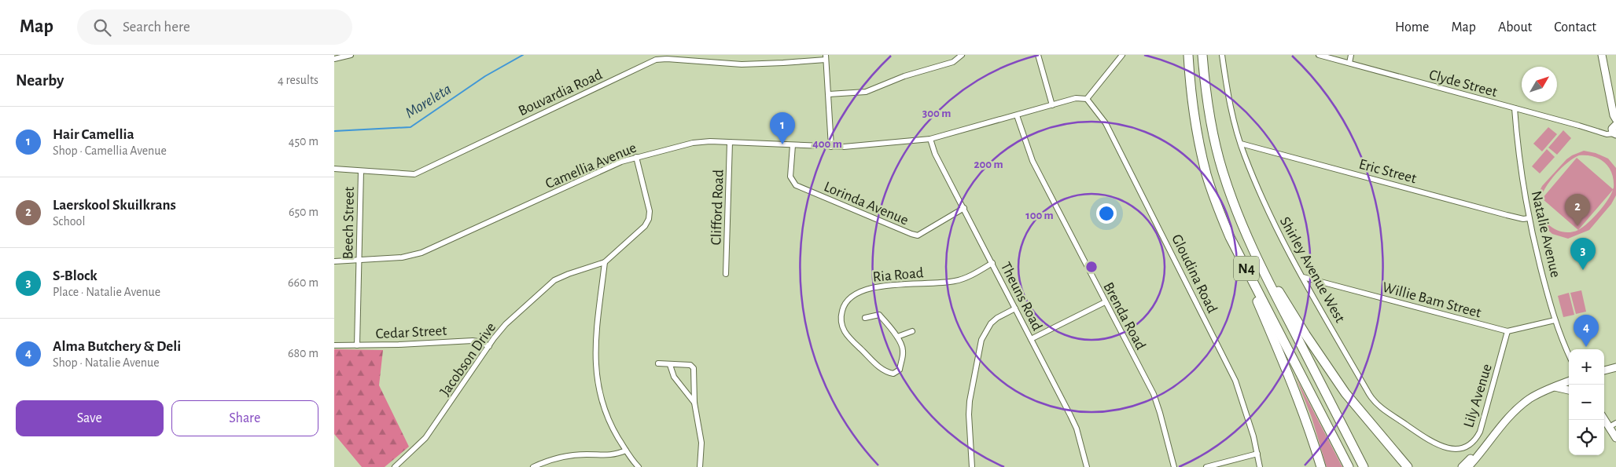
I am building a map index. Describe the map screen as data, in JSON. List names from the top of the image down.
{
  "streets": {
    "highway": ["N4"],
    "street": [
      "Clyde Street",
      "Bouvardia Road",
      "Camellia Avenue",
      "Eric Street",
      "Lorinda Avenue",
      "Clifford Road",
      "Beech Street",
      "Natalie Avenue",
      "Shirley Avenue West",
      "Gloudina Road",
      "Ria Road",
      "Theuns Road",
      "Willie Bam Street",
      "Brenda Road",
      "Cedar Street",
      "Jacobson Drive",
      "Lily Avenue"
    ]
  },
  "crossings": [
    ["Clyde Street", "Natalie Avenue"],
    ["Bouvardia Road", "Beech Street"],
    ["Camellia Avenue", "Lorinda Avenue"],
    ["Camellia Avenue", "Clifford Road"],
    ["Camellia Avenue", "Beech Street"],
    ["Camellia Avenue", "Gloudina Road"],
    ["Camellia Avenue", "Theuns Road"],
    ["Camellia Avenue", "Brenda Road"],
    ["Camellia Avenue", "Jacobson Drive"],
    ["Eric Street", "Natalie Avenue"],
    ["Eric Street", "Shirley Avenue West"],
    ["Lorinda Avenue", "Theuns Road"],
    ["Beech Street", "Cedar Street"],
    ["Natalie Avenue", "Willie Bam Street"],
    ["Shirley Avenue West", "Willie Bam Street"],
    ["Shirley Avenue West", "Lily Avenue"],
    ["Ria Road", "Theuns Road"],
    ["Willie Bam Street", "Lily Avenue"],
    ["Cedar Street", "Jacobson Drive"]
  ],
  "water": ["Moreleta"],
  "north": "top right",
  "page": {
    "header": "Map",
    "search": "Search here",
    "nav": [
      "Home",
      "Map",
      "About",
      "Contact"
    ],
    "heading": ["Nearby", "4 results"],
    "list": [
      {
        "mark": "1",
        "name": "Hair Camellia",
        "note": "Shop · Camellia Avenue",
        "value": "450 m"
      },
      {
        "mark": "2",
        "name": "Laerskool Skuilkrans",
        "note": "School",
        "value": "650 m"
      },
      {
        "mark": "3",
        "name": "S-Block",
        "note": "Place · Natalie Avenue",
        "value": "660 m"
      },
      {
        "mark": "4",
        "name": "Alma Butchery & Deli",
        "note": "Shop · Natalie Avenue",
        "value": "680 m"
      }
    ],
    "pins": [
      "1",
      "2",
      "3",
      "4"
    ],
    "map_buttons": ["+", "−"],
    "buttons": ["Save", "Share"]
  },
  "rings": [
    "300 m",
    "400 m",
    "200 m",
    "100 m"
  ]
}
